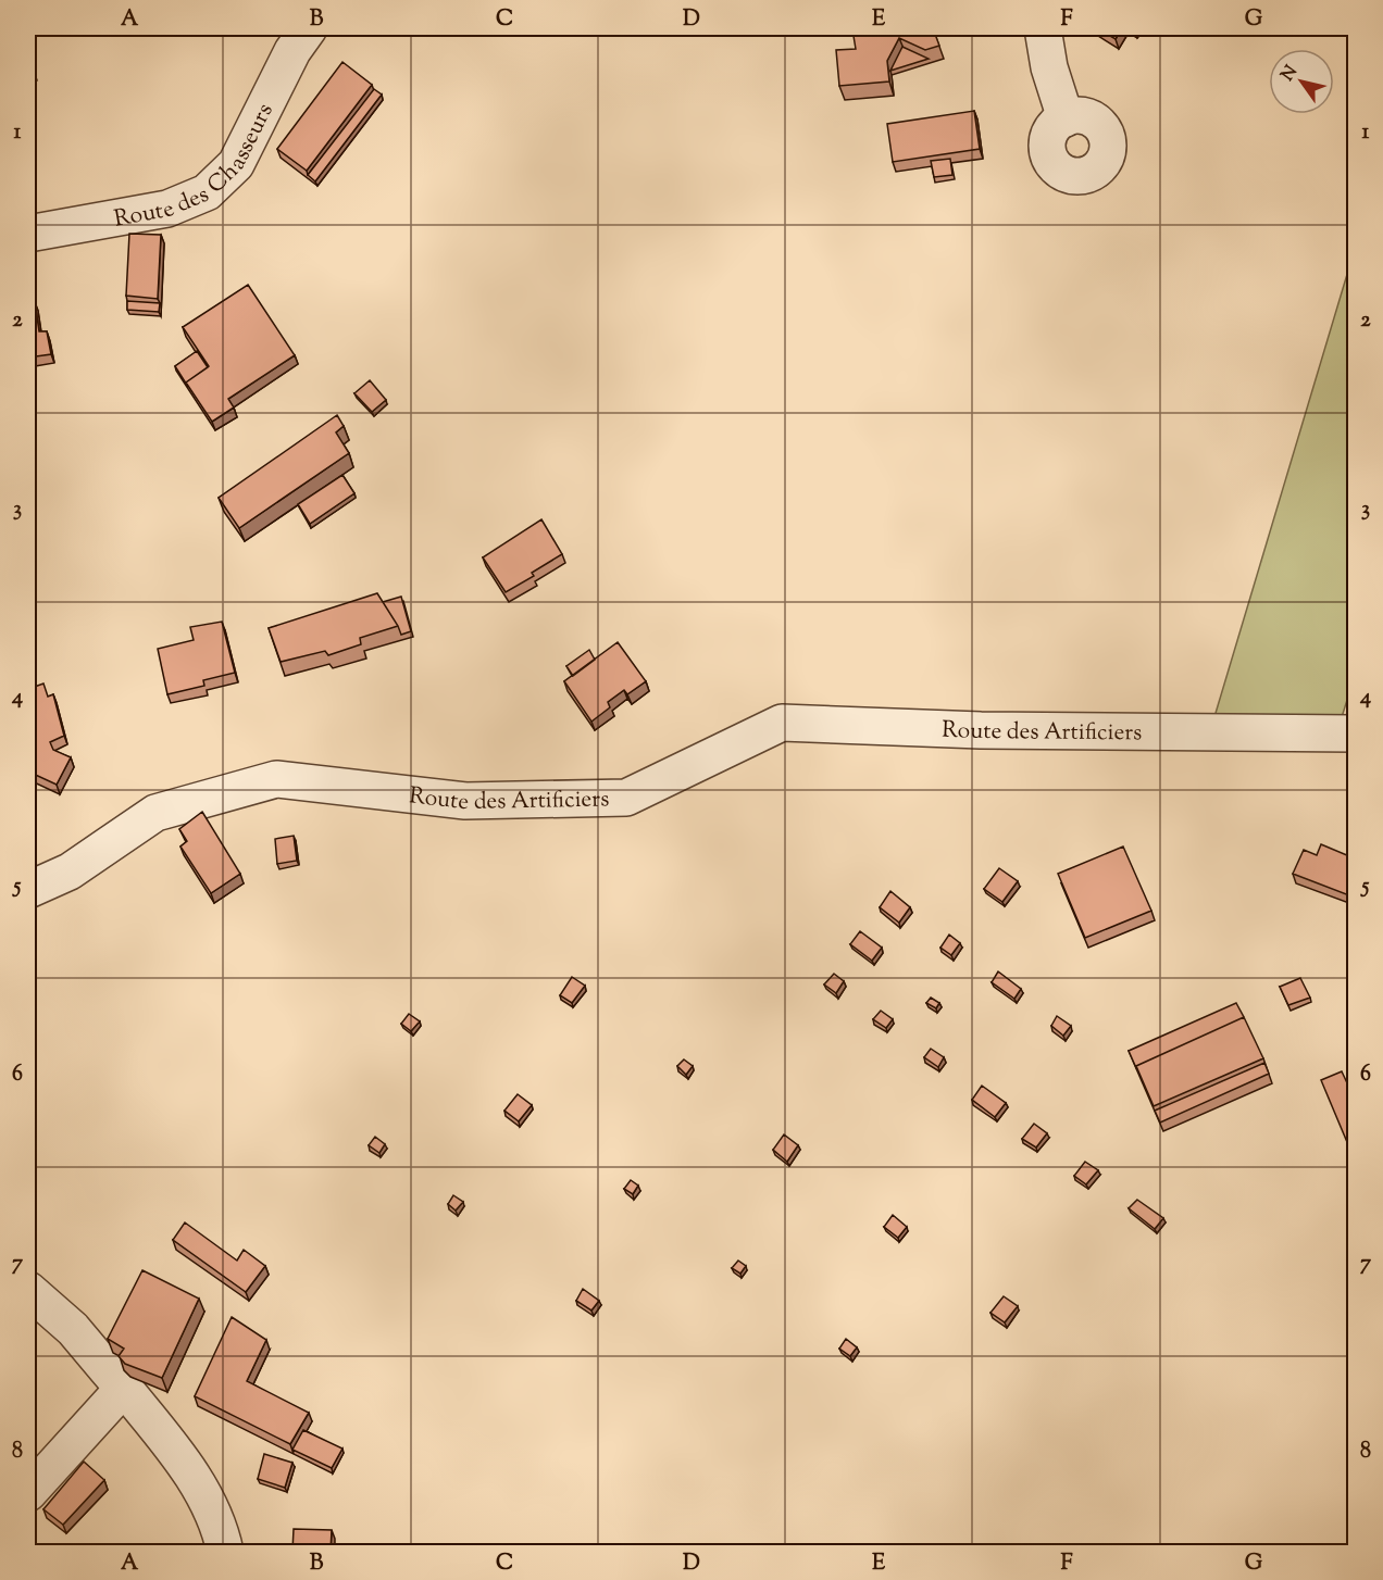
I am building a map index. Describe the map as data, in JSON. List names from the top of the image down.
{
  "streets": {
    "street": ["Route des Chasseurs", "Route des Artificiers"]
  },
  "north": "top left",
  "grid": {
    "columns": [
      "A",
      "B",
      "C",
      "D",
      "E",
      "F",
      "G"
    ],
    "rows": [
      "1",
      "2",
      "3",
      "4",
      "5",
      "6",
      "7",
      "8"
    ]
  }
}
